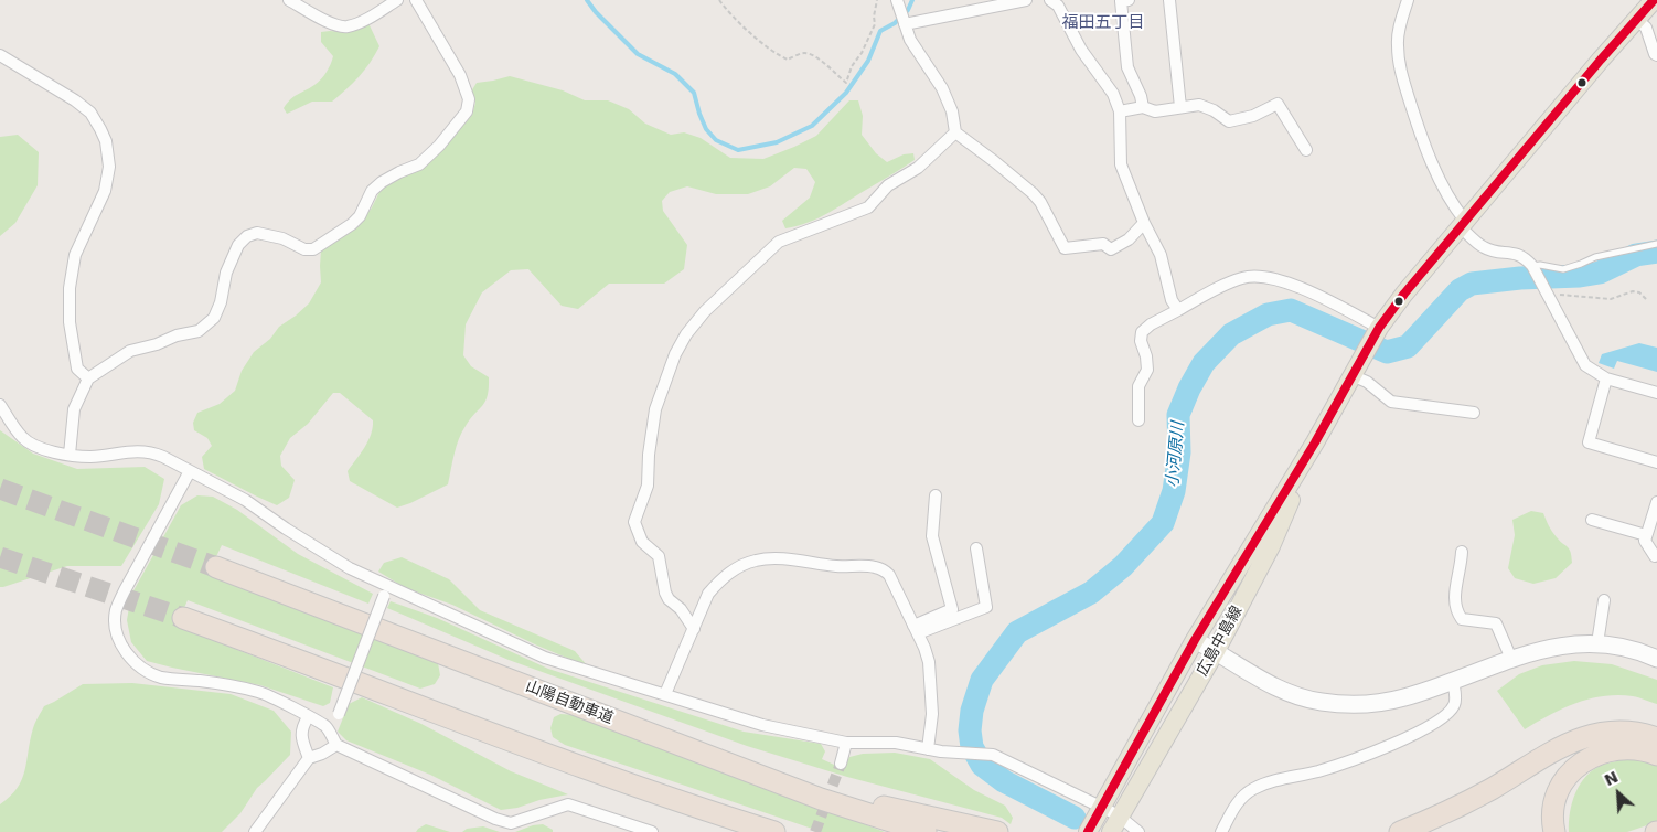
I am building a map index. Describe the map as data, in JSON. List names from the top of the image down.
{
  "streets": {
    "highway": ["山陽自動車道"],
    "main road": ["広島中島線"]
  },
  "districts": ["福田五丁目"],
  "water": ["小河原川"],
  "north": "top left"
}
